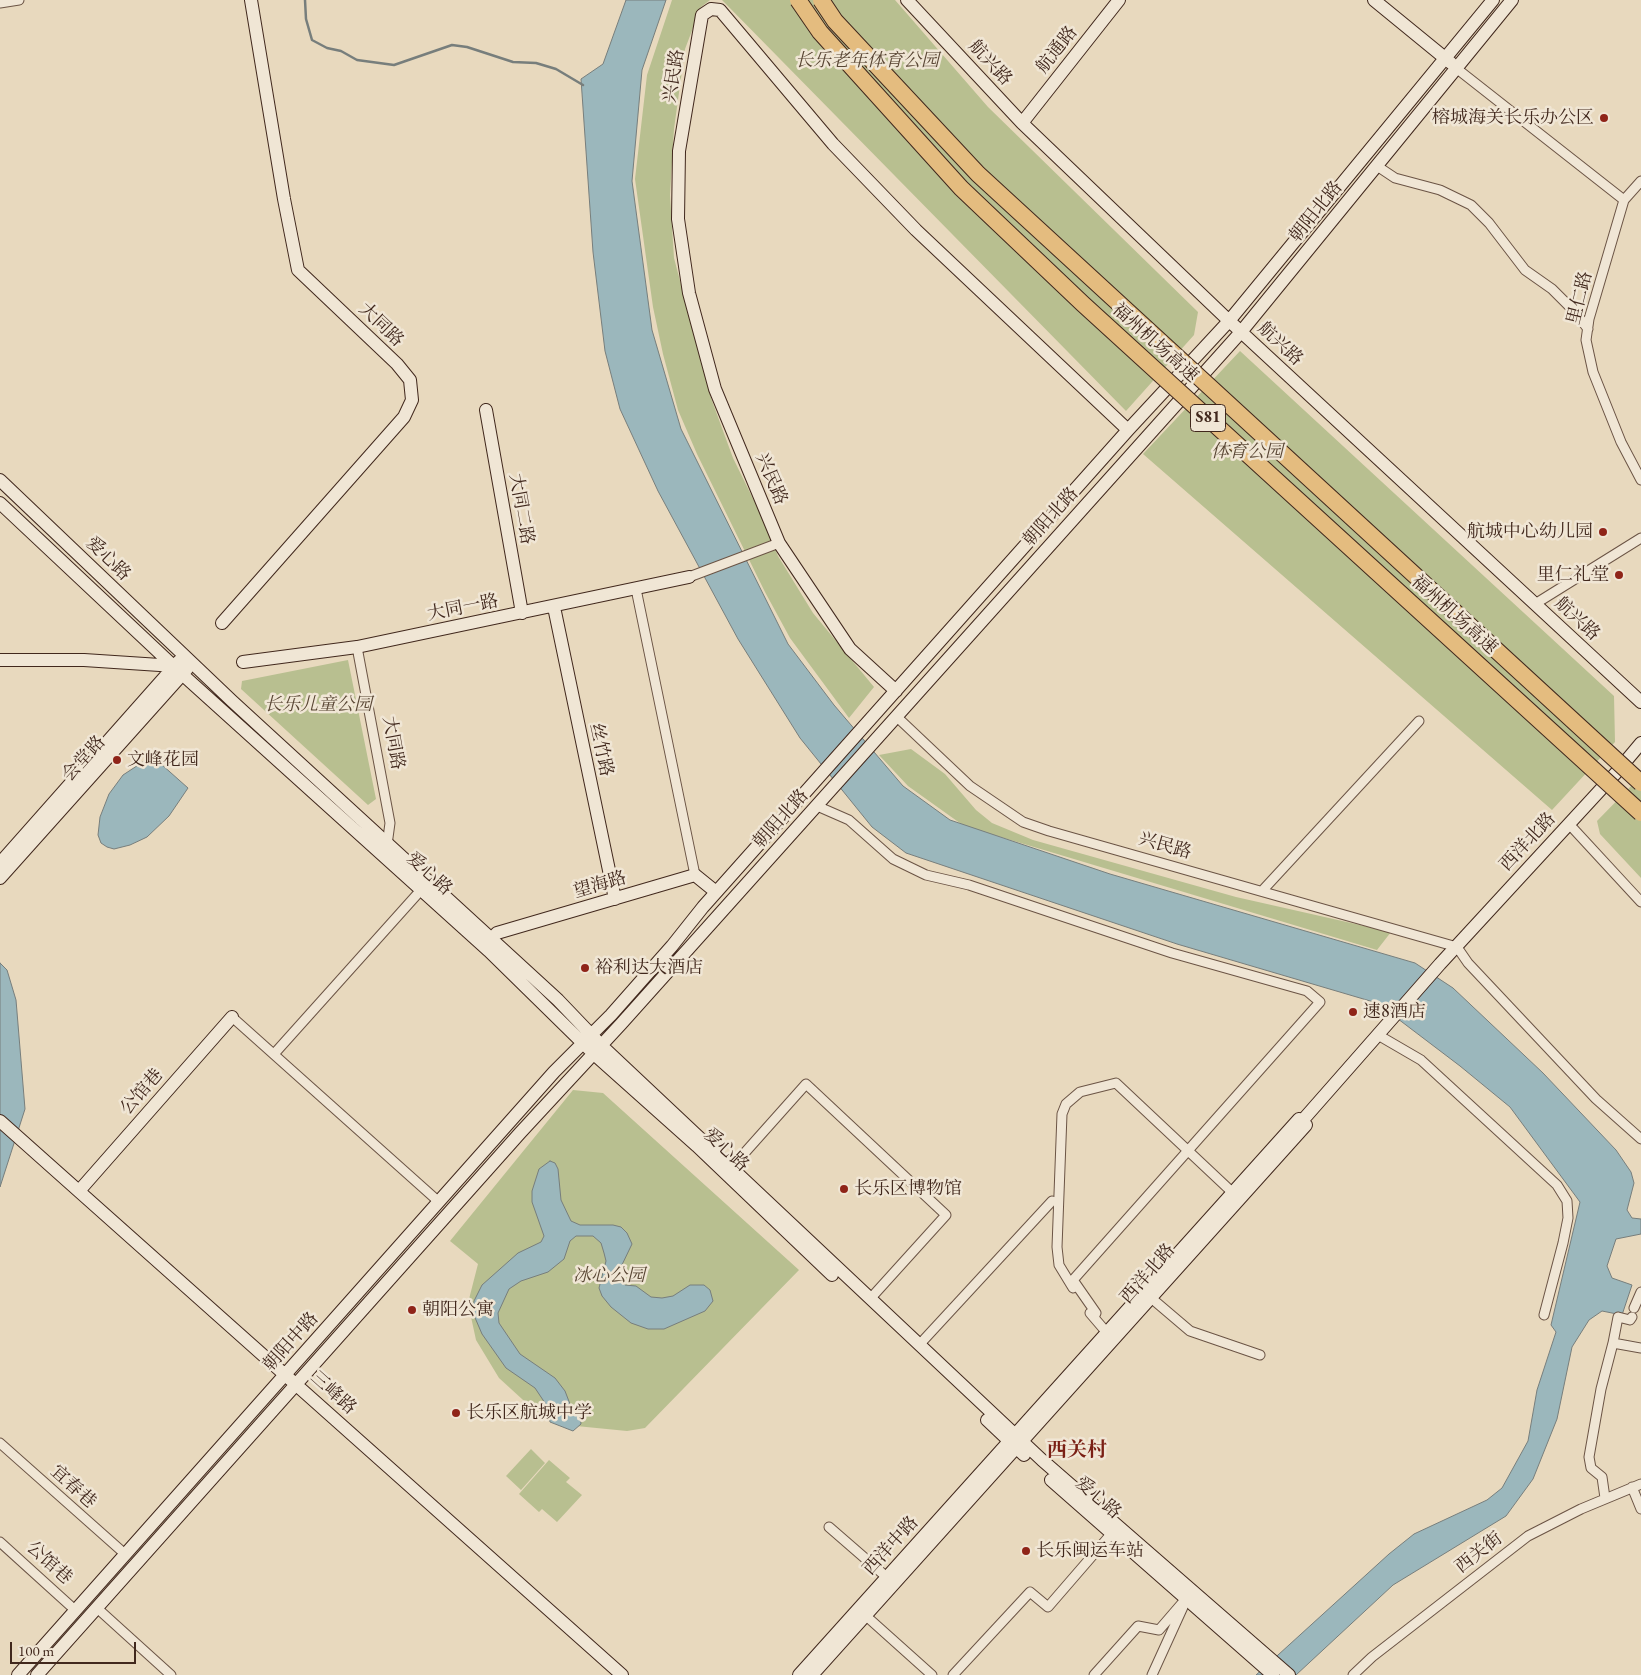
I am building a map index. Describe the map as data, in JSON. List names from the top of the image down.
{
  "streets": {
    "highway": ["福州机场高速", "S81"],
    "main road": [
      "航通路",
      "航兴路",
      "兴民路",
      "朝阳北路",
      "大同路",
      "大同二路",
      "爱心路",
      "大同一路",
      "丝竹路",
      "会堂路",
      "西洋北路",
      "望海路",
      "公馆巷",
      "朝阳中路",
      "三峰路",
      "西洋中路"
    ],
    "street": ["里仁路", "宜春巷", "西关街"]
  },
  "crossings": [
    ["航通路", "航兴路"],
    ["航兴路", "朝阳北路"],
    ["兴民路", "朝阳北路"],
    ["兴民路", "西洋北路"],
    ["朝阳北路", "爱心路"],
    ["朝阳北路", "朝阳中路"],
    ["大同路", "爱心路"],
    ["大同路", "大同一路"],
    ["大同二路", "大同一路"],
    ["爱心路", "会堂路"],
    ["爱心路", "西洋北路"],
    ["爱心路", "望海路"],
    ["爱心路", "朝阳中路"],
    ["爱心路", "西洋中路"],
    ["大同一路", "丝竹路"],
    ["丝竹路", "望海路"],
    ["西洋北路", "西洋中路"],
    ["公馆巷", "朝阳中路"],
    ["公馆巷", "三峰路"],
    ["朝阳中路", "三峰路"],
    ["朝阳中路", "宜春巷"]
  ],
  "districts": ["西关村"],
  "parks": [
    "长乐老年体育公园",
    "体育公园",
    "长乐儿童公园",
    "冰心公园"
  ],
  "places": [
    "榕城海关长乐办公区",
    "航城中心幼儿园",
    "里仁礼堂",
    "文峰花园",
    "裕利达大酒店",
    "速8酒店",
    "长乐区博物馆",
    "朝阳公寓",
    "长乐区航城中学",
    "长乐闽运车站"
  ],
  "scale_bar": "100 m"
}
